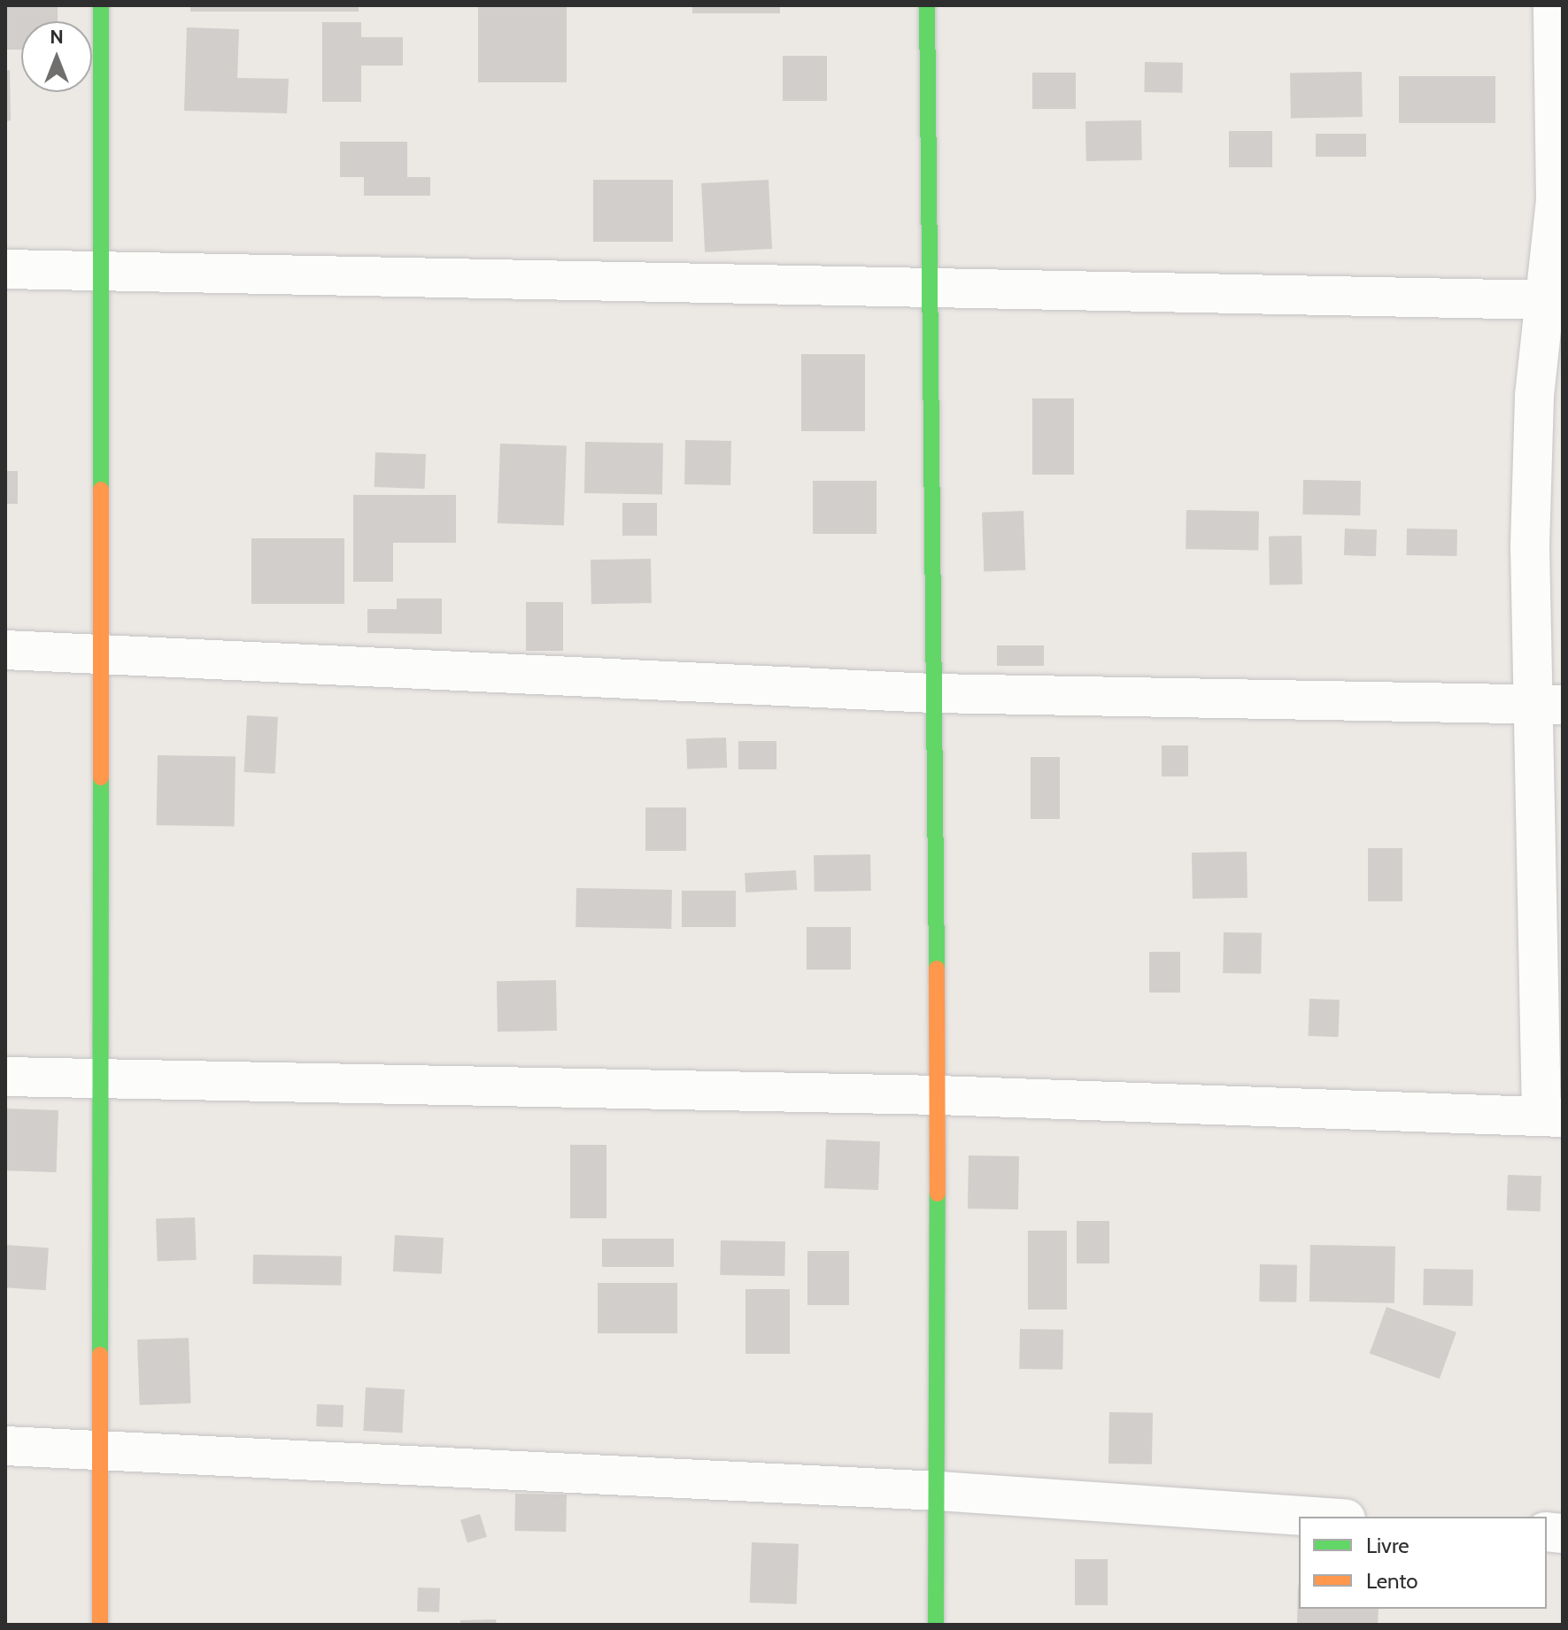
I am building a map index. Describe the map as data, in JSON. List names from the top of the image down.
{
  "legend": ["Livre", "Lento"],
  "north": "top"
}
